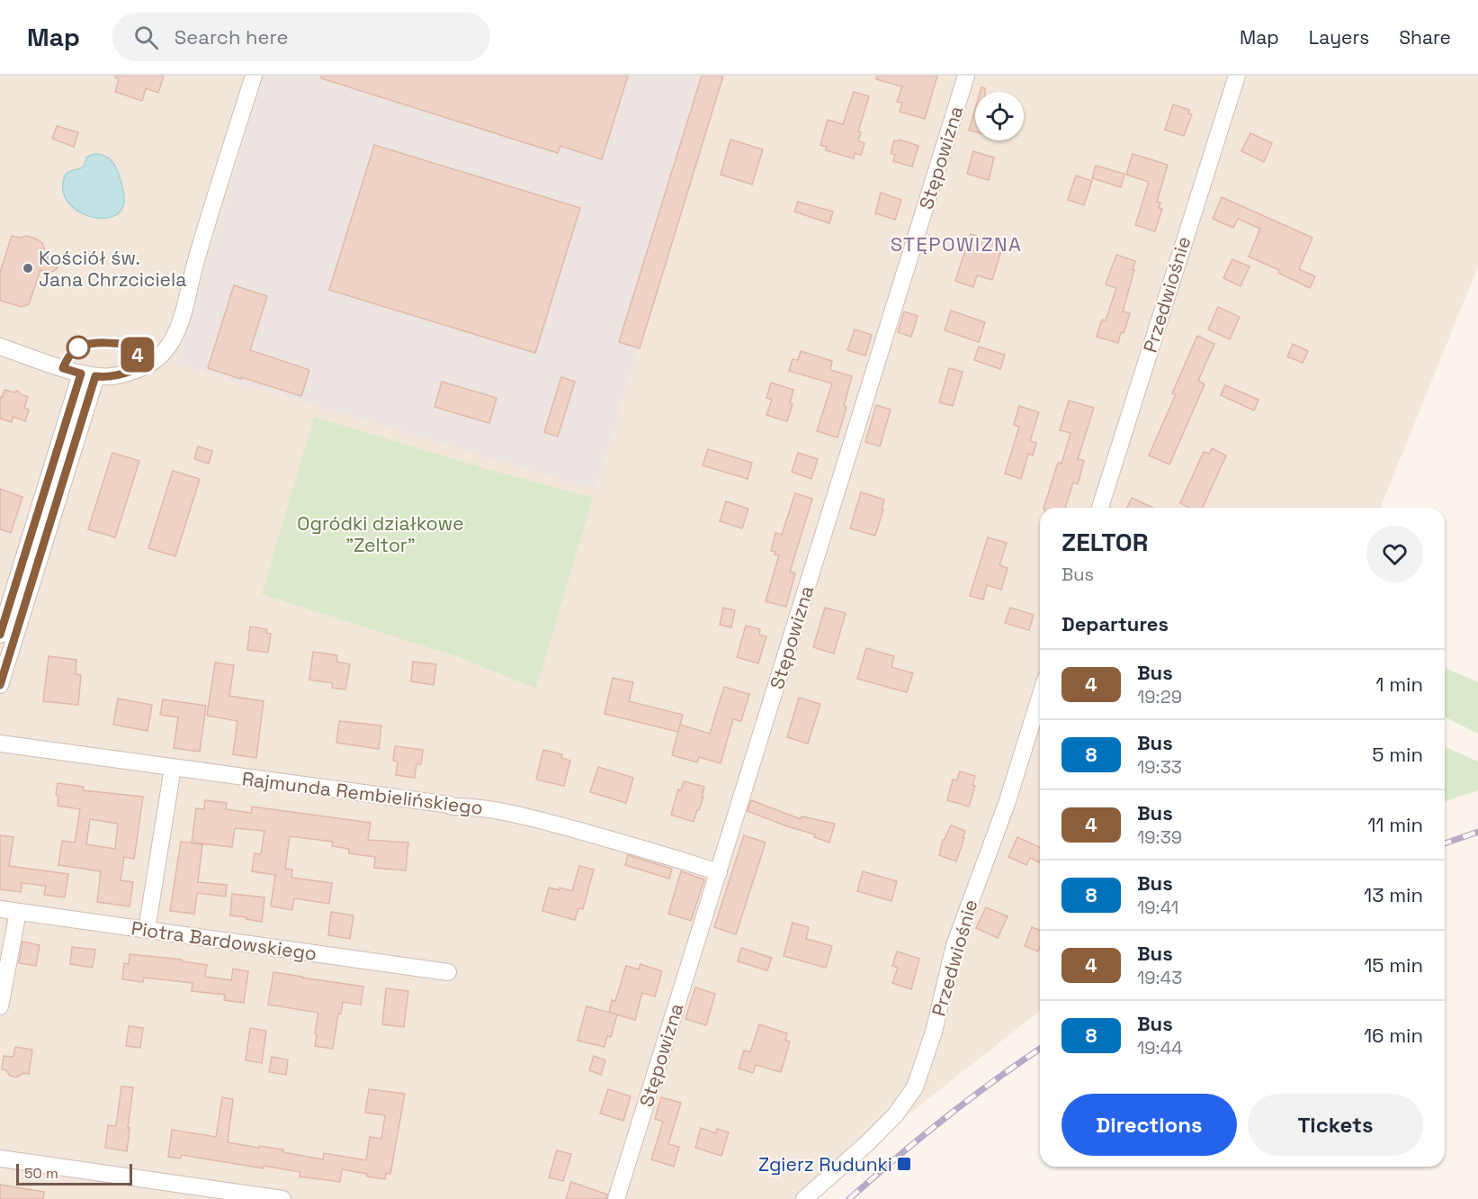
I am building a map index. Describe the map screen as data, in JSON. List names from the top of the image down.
{
  "streets": {
    "street": [
      "Stępowizna",
      "Przedwiośnie",
      "Rajmunda Rembielińskiego",
      "Piotra Bardowskiego"
    ]
  },
  "crossings": [
    ["Stępowizna", "Rajmunda Rembielińskiego"]
  ],
  "districts": ["STĘPOWIZNA"],
  "parks": ["Ogródki działkowe \"Zeltor\""],
  "places": {
    "other": ["Kościół św. Jana Chrzciciela"],
    "transit": ["Zgierz Rudunki"]
  },
  "lines": ["bus line 4"],
  "scale_bar": "50 m",
  "page": {
    "header": "Map",
    "search": "Search here",
    "nav": ["Map", "Layers", "Share"],
    "on_map": "4",
    "heading": [
      ["ZELTOR", "Bus"],
      "Departures"
    ],
    "list": [
      {
        "mark": "4",
        "name": "Bus",
        "note": "19:29",
        "value": "1 min"
      },
      {
        "mark": "8",
        "name": "Bus",
        "note": "19:33",
        "value": "5 min"
      },
      {
        "mark": "4",
        "name": "Bus",
        "note": "19:39",
        "value": "11 min"
      },
      {
        "mark": "8",
        "name": "Bus",
        "note": "19:41",
        "value": "13 min"
      },
      {
        "mark": "4",
        "name": "Bus",
        "note": "19:43",
        "value": "15 min"
      },
      {
        "mark": "8",
        "name": "Bus",
        "note": "19:44",
        "value": "16 min"
      }
    ],
    "buttons": ["Directions", "Tickets"],
    "scale": "50 m"
  }
}
